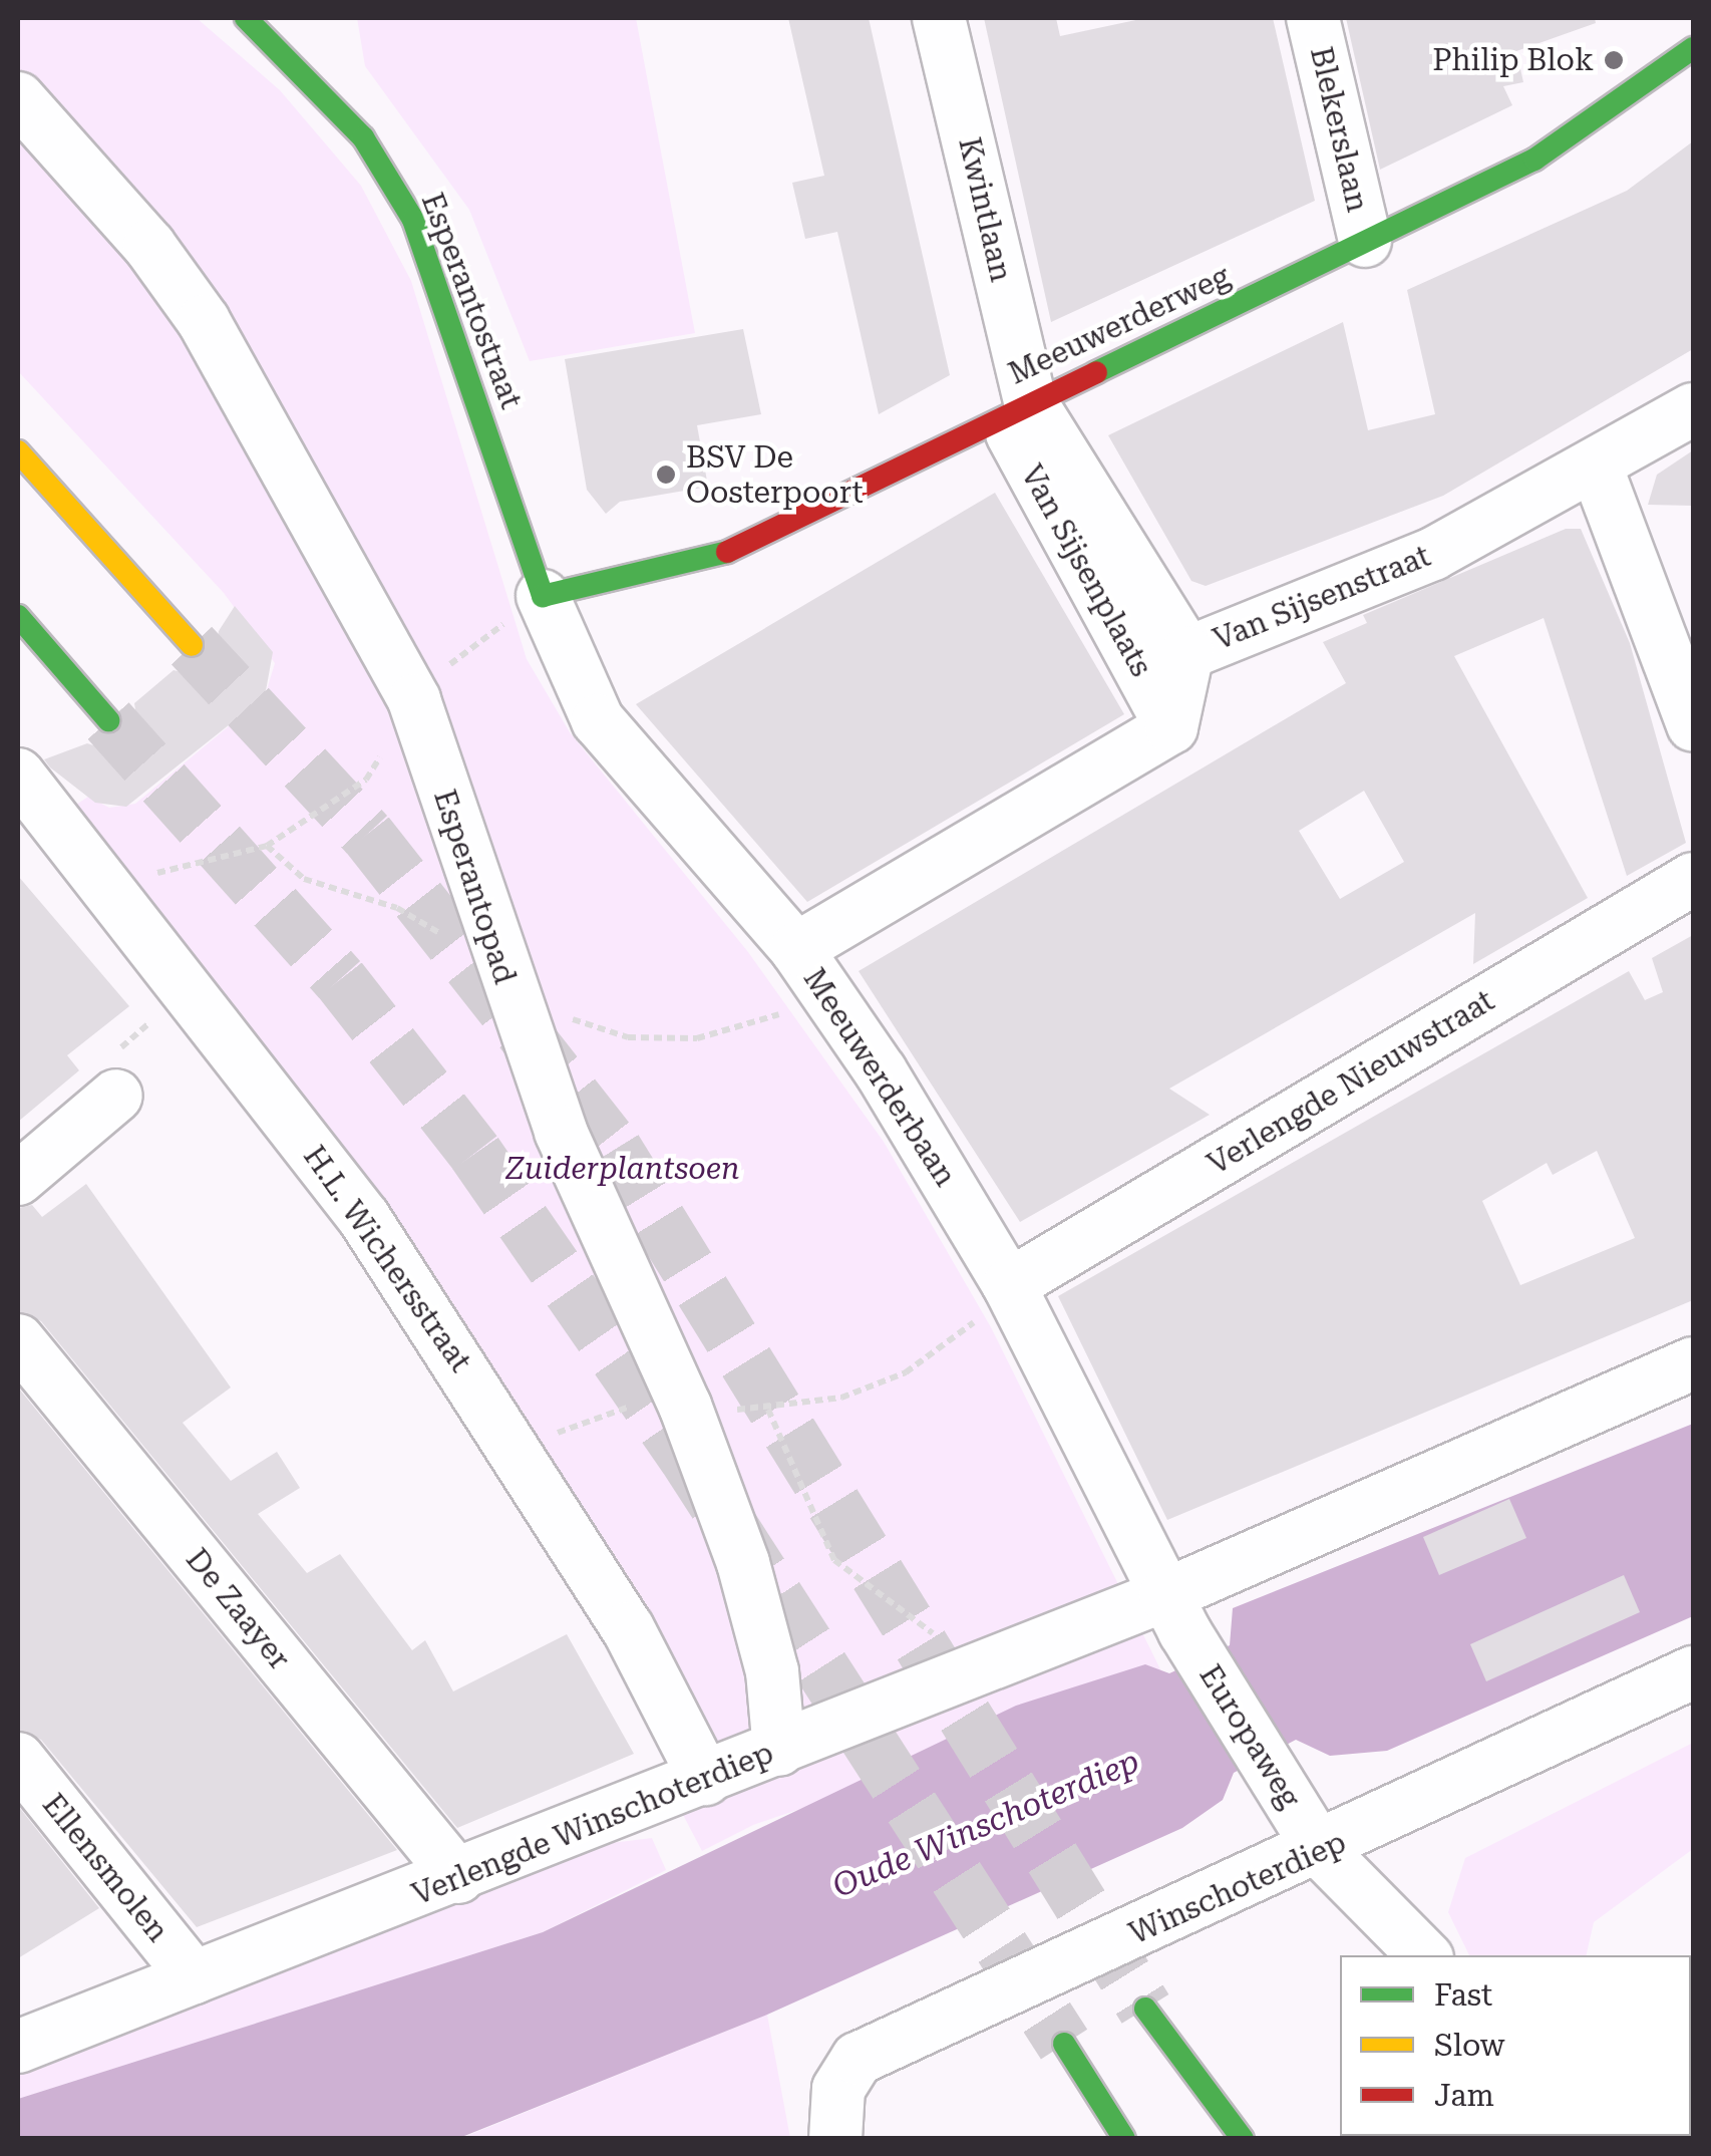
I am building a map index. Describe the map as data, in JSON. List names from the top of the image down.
{
  "streets": {
    "main road": ["Esperantostraat", "Meeuwerderweg"],
    "street": [
      "Blekerslaan",
      "Kwintlaan",
      "Van Sijsenplaats",
      "Van Sijsenstraat",
      "Esperantopad",
      "Meeuwerderbaan",
      "Verlengde Nieuwstraat",
      "H.L. Wichersstraat",
      "De Zaayer",
      "Europaweg",
      "Verlengde Winschoterdiep",
      "Ellensmolen",
      "Winschoterdiep"
    ]
  },
  "crossings": [
    ["Blekerslaan", "Meeuwerderweg"],
    ["Kwintlaan", "Meeuwerderweg"],
    ["Kwintlaan", "Van Sijsenplaats"],
    ["Esperantostraat", "Meeuwerderweg"],
    ["Esperantostraat", "Meeuwerderbaan"],
    ["Meeuwerderweg", "Van Sijsenplaats"],
    ["Meeuwerderweg", "Meeuwerderbaan"],
    ["Van Sijsenplaats", "Van Sijsenstraat"],
    ["Esperantopad", "Verlengde Winschoterdiep"],
    ["Meeuwerderbaan", "Verlengde Nieuwstraat"],
    ["Meeuwerderbaan", "Europaweg"],
    ["Meeuwerderbaan", "Verlengde Winschoterdiep"],
    ["H.L. Wichersstraat", "Verlengde Winschoterdiep"],
    ["De Zaayer", "Verlengde Winschoterdiep"],
    ["Europaweg", "Verlengde Winschoterdiep"],
    ["Europaweg", "Winschoterdiep"],
    ["Verlengde Winschoterdiep", "Ellensmolen"]
  ],
  "water": ["Oude Winschoterdiep"],
  "parks": ["Zuiderplantsoen"],
  "places": ["Philip Blok", "BSV De Oosterpoort"],
  "legend": ["Fast", "Slow", "Jam"]
}
